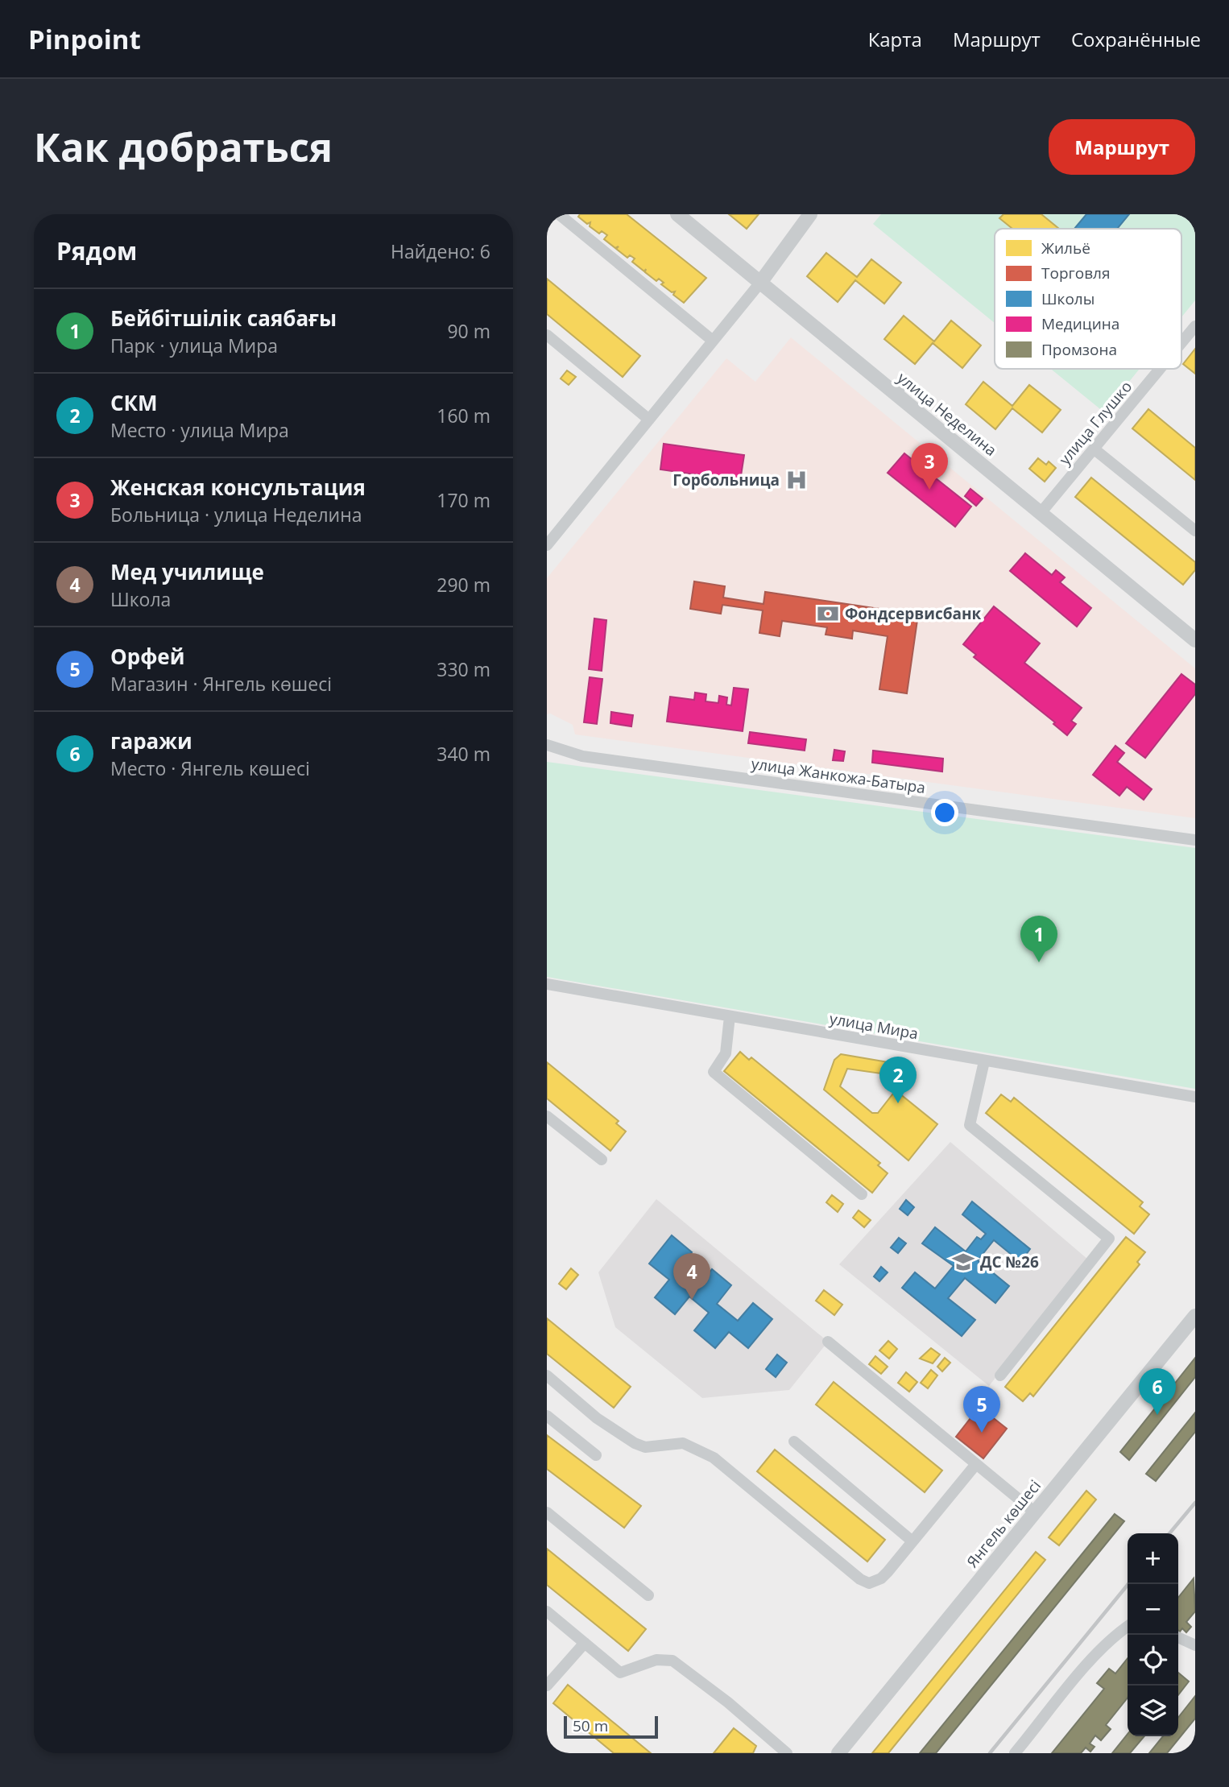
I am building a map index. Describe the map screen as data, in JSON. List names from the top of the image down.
{
  "streets": {
    "street": [
      "улица Неделина",
      "улица Глушко",
      "улица Жанкожа-Батыра",
      "улица Мира",
      "Янгель көшесі"
    ]
  },
  "crossings": [
    ["улица Неделина", "улица Глушко"]
  ],
  "places": {
    "hospital": ["Горбольница"],
    "bank": ["Фондсервисбанк"],
    "school or university": ["ДС №26"]
  },
  "legend": [
    "Жильё",
    "Торговля",
    "Школы",
    "Медицина",
    "Промзона"
  ],
  "scale_bar": "50 m",
  "page": {
    "header": "Pinpoint",
    "nav": ["Карта", "Маршрут", "Сохранённые"],
    "buttons": "Маршрут",
    "title": "Как добраться",
    "heading": ["Рядом", "Найдено: 6"],
    "list": [
      {
        "mark": "1",
        "name": "Бейбітшілік саябағы",
        "note": "Парк · улица Мира",
        "value": "90 m"
      },
      {
        "mark": "2",
        "name": "СКМ",
        "note": "Место · улица Мира",
        "value": "160 m"
      },
      {
        "mark": "3",
        "name": "Женская консультация",
        "note": "Больница · улица Неделина",
        "value": "170 m"
      },
      {
        "mark": "4",
        "name": "Мед училище",
        "note": "Школа",
        "value": "290 m"
      },
      {
        "mark": "5",
        "name": "Орфей",
        "note": "Магазин · Янгель көшесі",
        "value": "330 m"
      },
      {
        "mark": "6",
        "name": "гаражи",
        "note": "Место · Янгель көшесі",
        "value": "340 m"
      }
    ],
    "pins": [
      "3",
      "1",
      "2",
      "4",
      "6",
      "5"
    ],
    "map_buttons": ["+", "−"],
    "scale": "50 m"
  }
}
